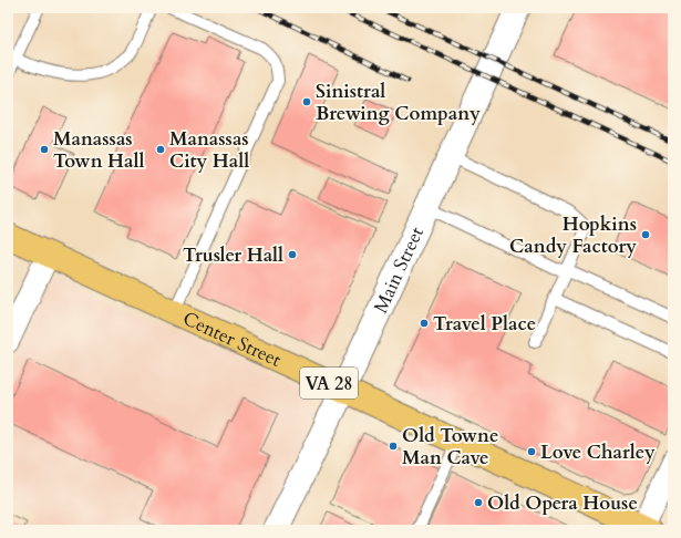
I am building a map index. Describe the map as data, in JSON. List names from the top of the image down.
{
  "streets": {
    "highway": ["Center Street", "VA 28"],
    "street": ["Main Street"]
  },
  "crossings": [
    ["Main Street", "Center Street"]
  ],
  "places": [
    "Sinistral Brewing Company",
    "Manassas Town Hall",
    "Manassas City Hall",
    "Hopkins Candy Factory",
    "Trusler Hall",
    "Travel Place",
    "Old Towne Man Cave",
    "Love Charley",
    "Old Opera House"
  ]
}
